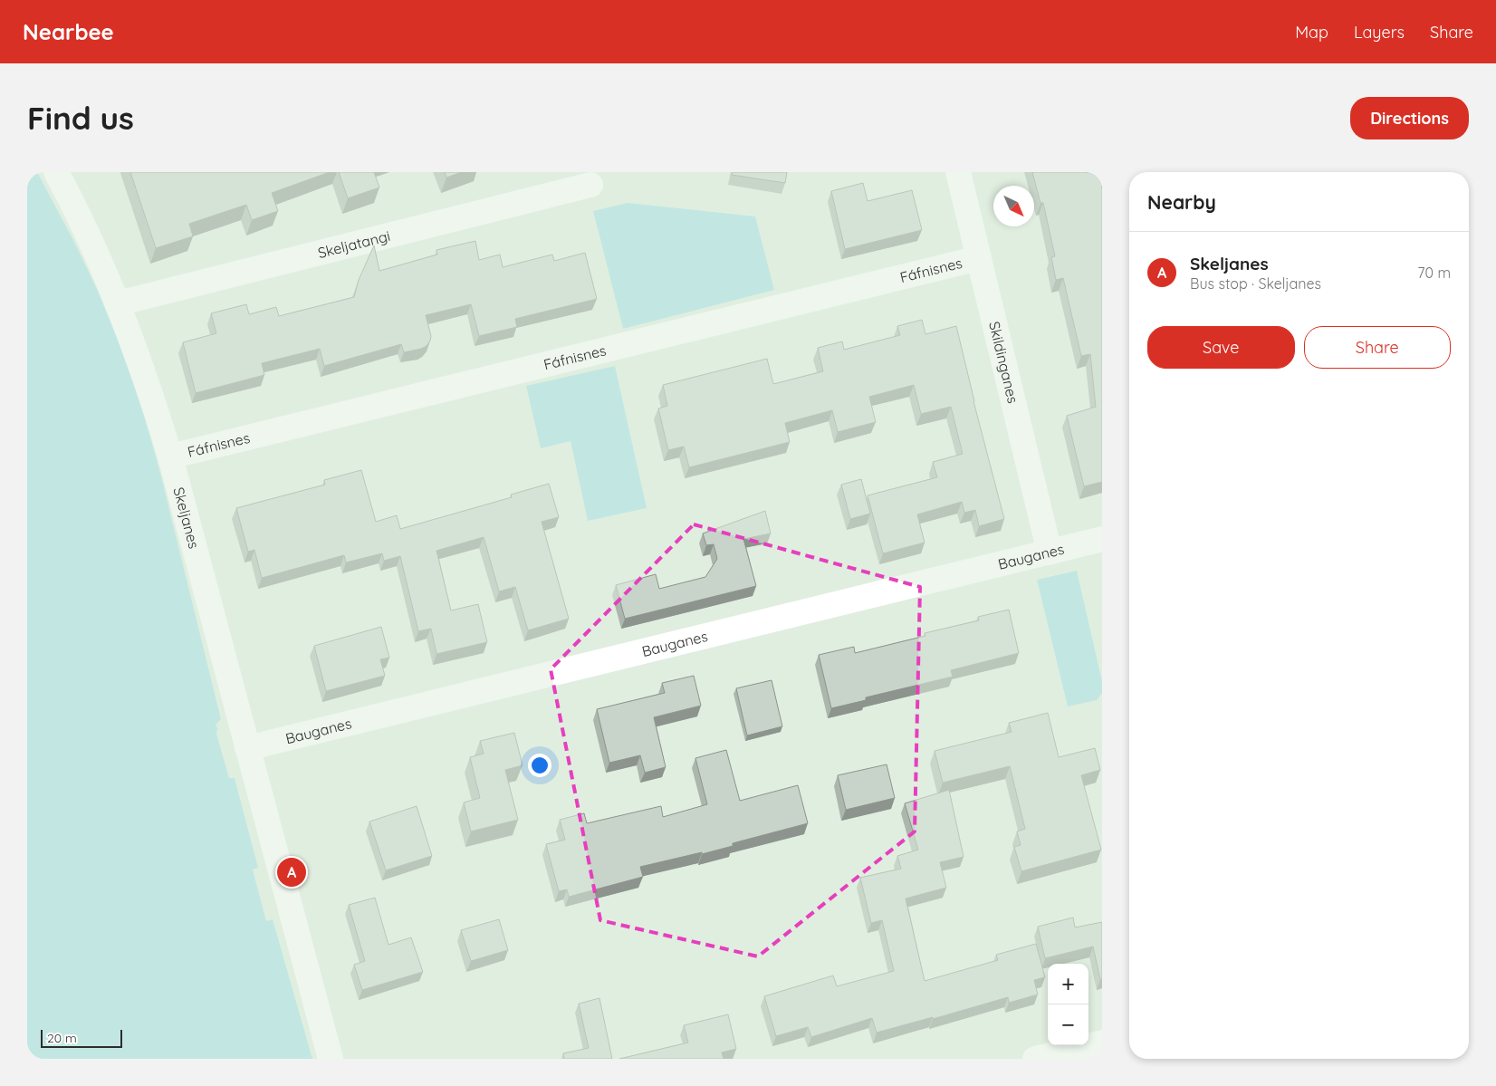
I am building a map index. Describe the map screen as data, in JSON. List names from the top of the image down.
{
  "streets": {
    "street": [
      "Skeljatangi",
      "Fáfnisnes",
      "Skildinganes",
      "Skeljanes",
      "Bauganes"
    ]
  },
  "crossings": [
    ["Skeljatangi", "Skeljanes"],
    ["Fáfnisnes", "Skildinganes"],
    ["Fáfnisnes", "Skeljanes"],
    ["Skildinganes", "Bauganes"],
    ["Skeljanes", "Bauganes"]
  ],
  "scale_bar": "20 m",
  "north": "bottom right",
  "page": {
    "header": "Nearbee",
    "nav": ["Map", "Layers", "Share"],
    "buttons": [
      "Directions",
      ["Save", "Share"]
    ],
    "title": "Find us",
    "heading": "Nearby",
    "list": [
      {
        "mark": "A",
        "name": "Skeljanes",
        "note": "Bus stop · Skeljanes",
        "value": "70 m"
      }
    ],
    "pins": "A",
    "map_buttons": ["+", "−"],
    "scale": "20 m"
  }
}
